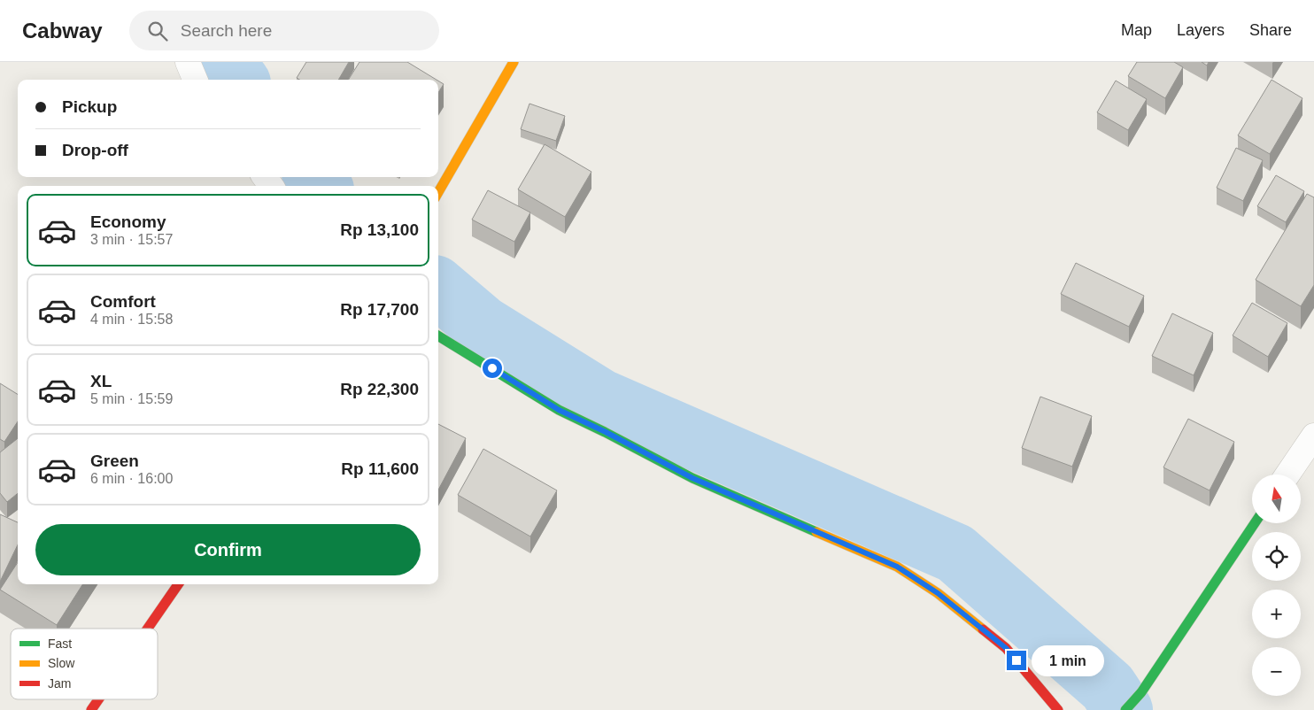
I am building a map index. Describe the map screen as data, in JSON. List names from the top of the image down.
{
  "legend": ["Fast", "Slow", "Jam"],
  "north": "top",
  "page": {
    "header": "Cabway",
    "search": "Search here",
    "nav": ["Map", "Layers", "Share"],
    "banner": ["Pickup", "Drop-off"],
    "list": [
      {
        "name": "Economy",
        "note": "3 min · 15:57",
        "value": "Rp 13,100"
      },
      {
        "name": "Comfort",
        "note": "4 min · 15:58",
        "value": "Rp 17,700"
      },
      {
        "name": "XL",
        "note": "5 min · 15:59",
        "value": "Rp 22,300"
      },
      {
        "name": "Green",
        "note": "6 min · 16:00",
        "value": "Rp 11,600"
      }
    ],
    "map_buttons": ["+", "−"],
    "buttons": "Confirm",
    "bubble": "1 min"
  }
}
